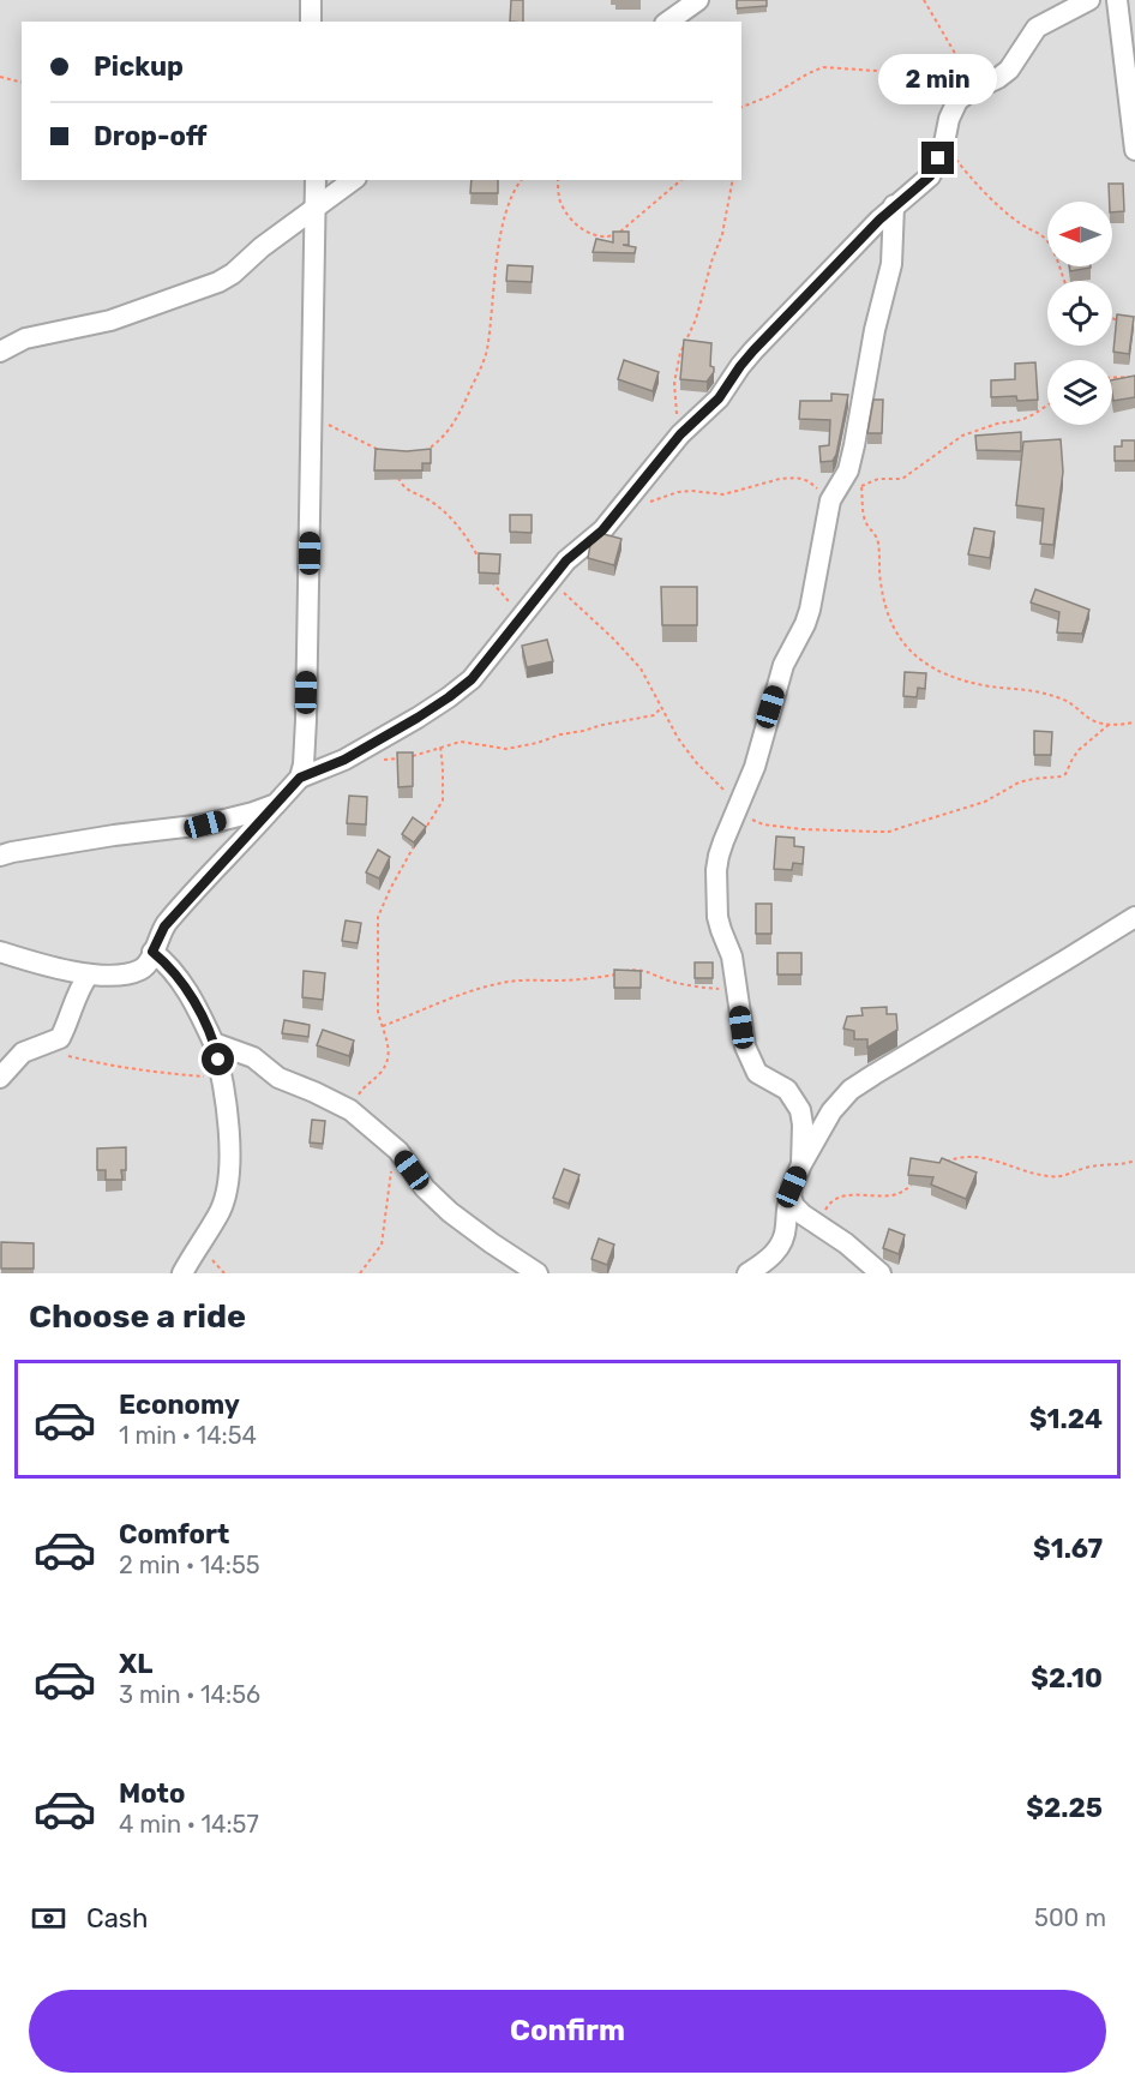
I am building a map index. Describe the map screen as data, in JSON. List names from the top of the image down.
{
  "north": "left",
  "page": {
    "banner": ["Pickup", "Drop-off"],
    "bubble": "2 min",
    "heading": "Choose a ride",
    "list": [
      {
        "name": "Economy",
        "note": "1 min · 14:54",
        "value": "$1.24"
      },
      {
        "name": "Comfort",
        "note": "2 min · 14:55",
        "value": "$1.67"
      },
      {
        "name": "XL",
        "note": "3 min · 14:56",
        "value": "$2.10"
      },
      {
        "name": "Moto",
        "note": "4 min · 14:57",
        "value": "$2.25"
      }
    ],
    "pay": ["Cash", "500 m"],
    "buttons": "Confirm"
  }
}
